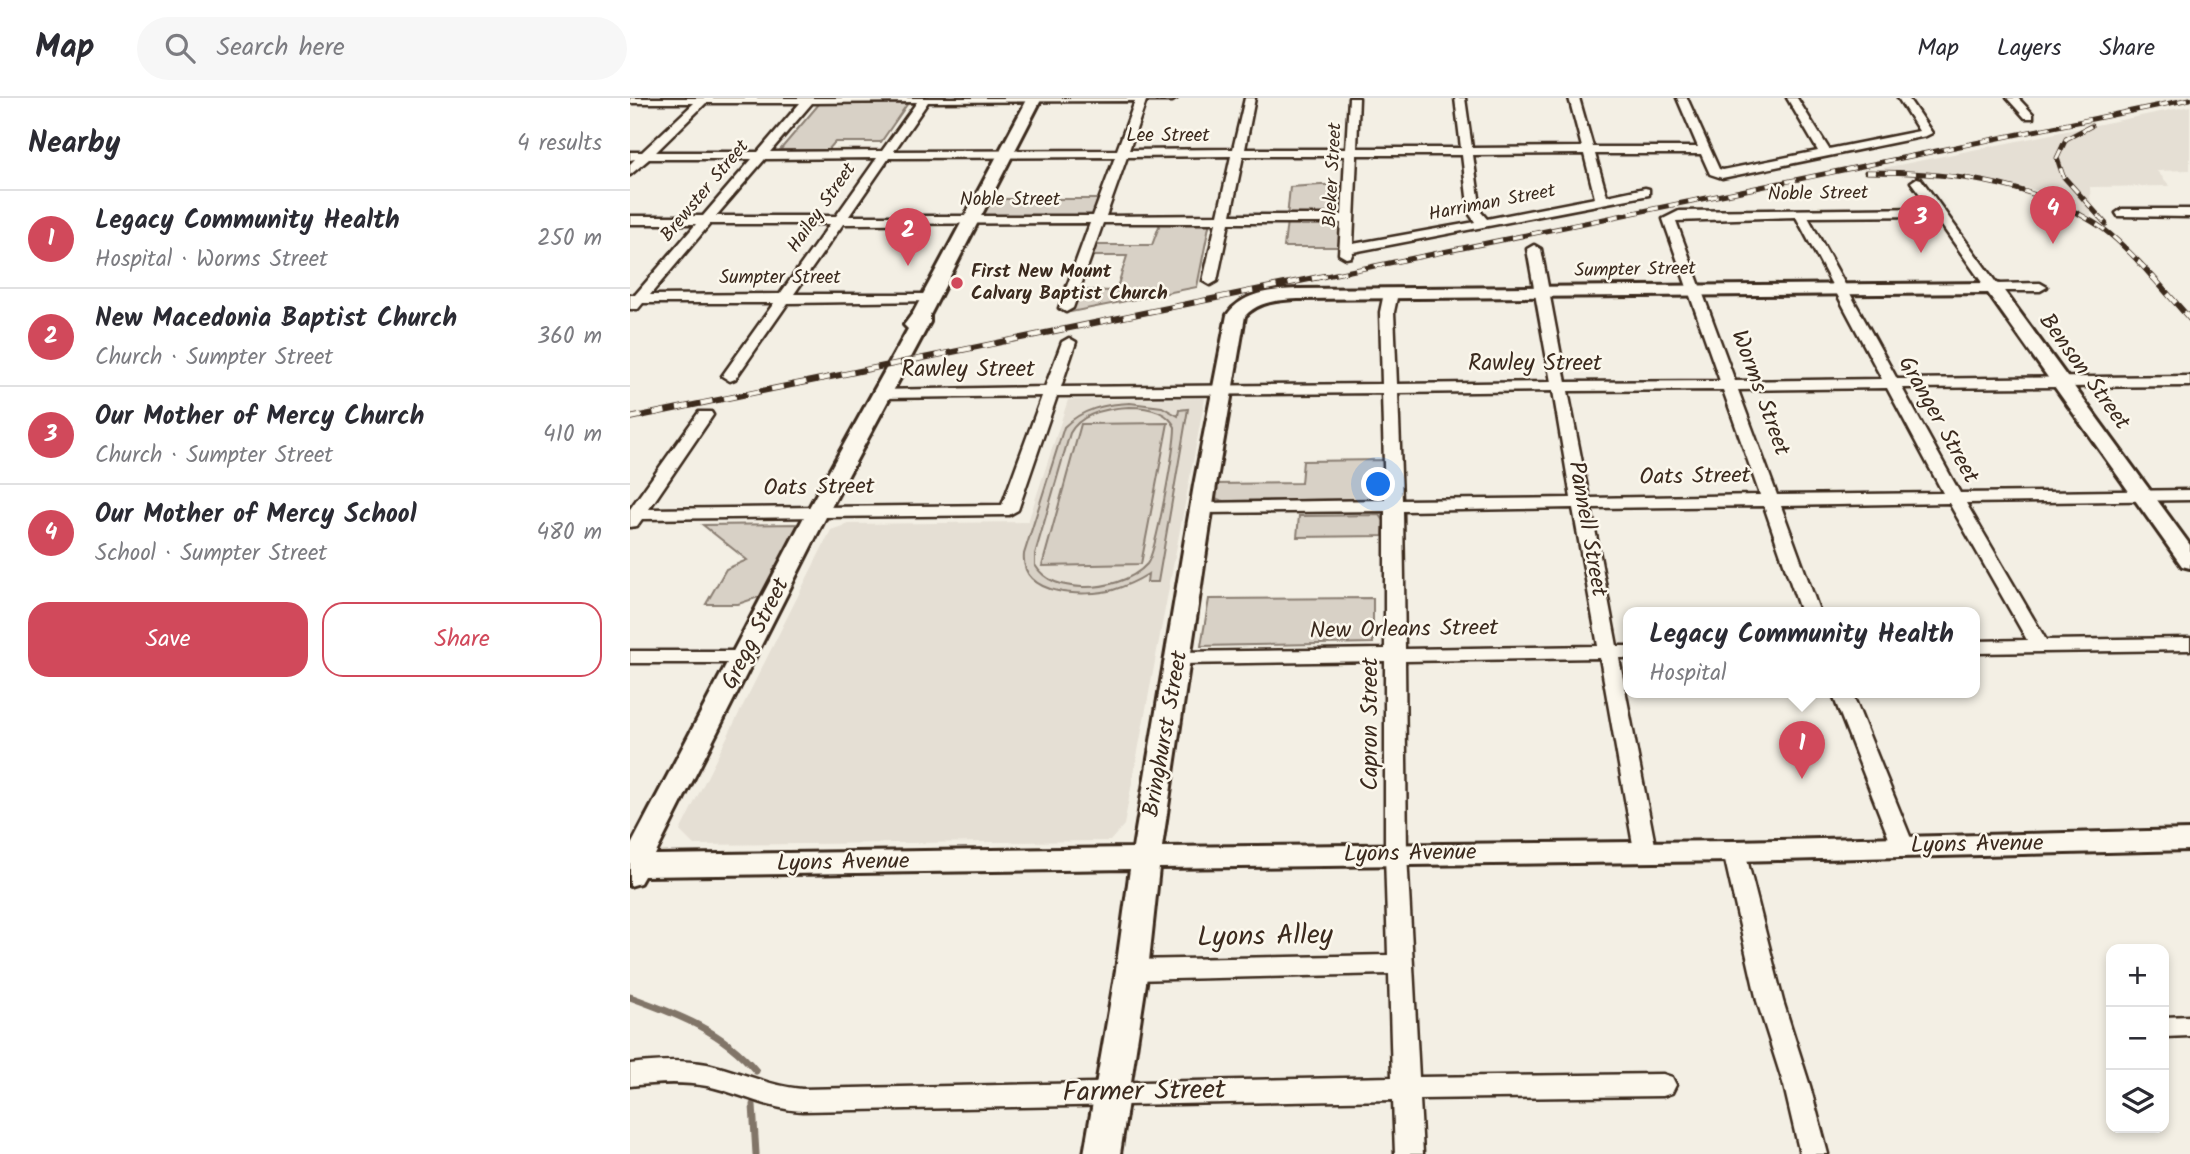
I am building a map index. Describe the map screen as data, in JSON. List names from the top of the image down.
{
  "streets": {
    "street": [
      "Lee Street",
      "Bleker Street",
      "Brewster Street",
      "Noble Street",
      "Harriman Street",
      "Hailey Street",
      "Sumpter Street",
      "Rawley Street",
      "Benson Street",
      "Worms Street",
      "Granger Street",
      "Oats Street",
      "Pannell Street",
      "New Orleans Street",
      "Gregg Street",
      "Capron Street",
      "Bringhurst Street",
      "Lyons Avenue",
      "Lyons Alley",
      "Farmer Street"
    ]
  },
  "crossings": [
    ["Lee Street", "Bleker Street"],
    ["Lee Street", "Brewster Street"],
    ["Lee Street", "Hailey Street"],
    ["Lee Street", "Gregg Street"],
    ["Bleker Street", "Noble Street"],
    ["Bleker Street", "Harriman Street"],
    ["Brewster Street", "Noble Street"],
    ["Brewster Street", "Sumpter Street"],
    ["Noble Street", "Hailey Street"],
    ["Noble Street", "Benson Street"],
    ["Noble Street", "Worms Street"],
    ["Noble Street", "Granger Street"],
    ["Noble Street", "Gregg Street"],
    ["Hailey Street", "Sumpter Street"],
    ["Sumpter Street", "Benson Street"],
    ["Sumpter Street", "Worms Street"],
    ["Sumpter Street", "Granger Street"],
    ["Sumpter Street", "Pannell Street"],
    ["Sumpter Street", "Gregg Street"],
    ["Sumpter Street", "Capron Street"],
    ["Sumpter Street", "Bringhurst Street"],
    ["Rawley Street", "Benson Street"],
    ["Rawley Street", "Worms Street"],
    ["Rawley Street", "Granger Street"],
    ["Rawley Street", "Oats Street"],
    ["Rawley Street", "Pannell Street"],
    ["Rawley Street", "Gregg Street"],
    ["Rawley Street", "Capron Street"],
    ["Rawley Street", "Bringhurst Street"],
    ["Benson Street", "Oats Street"],
    ["Worms Street", "Oats Street"],
    ["Granger Street", "Oats Street"],
    ["Oats Street", "Pannell Street"],
    ["Oats Street", "Gregg Street"],
    ["Oats Street", "Capron Street"],
    ["Oats Street", "Bringhurst Street"],
    ["Pannell Street", "New Orleans Street"],
    ["Pannell Street", "Lyons Avenue"],
    ["New Orleans Street", "Capron Street"],
    ["New Orleans Street", "Bringhurst Street"],
    ["Gregg Street", "Lyons Avenue"],
    ["Capron Street", "Lyons Avenue"],
    ["Capron Street", "Lyons Alley"],
    ["Capron Street", "Farmer Street"],
    ["Bringhurst Street", "Lyons Avenue"],
    ["Bringhurst Street", "Lyons Alley"],
    ["Bringhurst Street", "Farmer Street"]
  ],
  "places": ["First New Mount Calvary Baptist Church"],
  "page": {
    "header": "Map",
    "search": "Search here",
    "nav": ["Map", "Layers", "Share"],
    "heading": ["Nearby", "4 results"],
    "pins": [
      "4",
      "3",
      "2",
      "1"
    ],
    "list": [
      {
        "mark": "1",
        "name": "Legacy Community Health",
        "note": "Hospital · Worms Street",
        "value": "250 m"
      },
      {
        "mark": "2",
        "name": "New Macedonia Baptist Church",
        "note": "Church · Sumpter Street",
        "value": "360 m"
      },
      {
        "mark": "3",
        "name": "Our Mother of Mercy Church",
        "note": "Church · Sumpter Street",
        "value": "410 m"
      },
      {
        "mark": "4",
        "name": "Our Mother of Mercy School",
        "note": "School · Sumpter Street",
        "value": "480 m"
      }
    ],
    "buttons": ["Save", "Share"],
    "popup": ["Legacy Community Health", "Hospital"],
    "map_buttons": ["+", "−"]
  }
}
